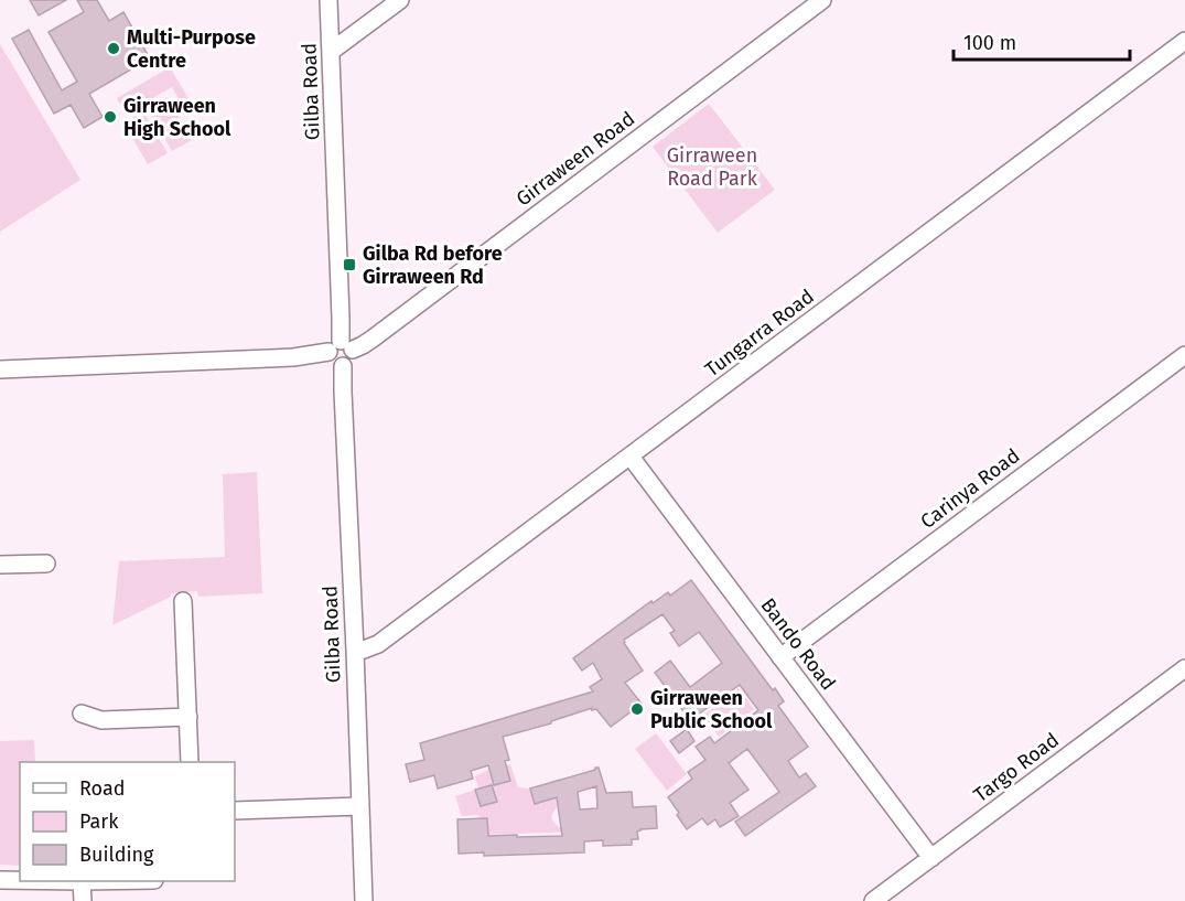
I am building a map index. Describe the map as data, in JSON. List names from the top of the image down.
{
  "streets": {
    "street": [
      "Gilba Road",
      "Girraween Road",
      "Tungarra Road",
      "Carinya Road",
      "Bando Road",
      "Targo Road"
    ]
  },
  "crossings": [
    ["Gilba Road", "Girraween Road"],
    ["Gilba Road", "Tungarra Road"],
    ["Tungarra Road", "Bando Road"],
    ["Carinya Road", "Bando Road"],
    ["Bando Road", "Targo Road"]
  ],
  "parks": ["Girraween Road Park"],
  "places": {
    "other": ["Multi-Purpose Centre", "Girraween High School", "Girraween Public School"],
    "transit": ["Gilba Rd before Girraween Rd"]
  },
  "legend": ["Road", "Park", "Building"],
  "scale_bar": "100 m"
}
